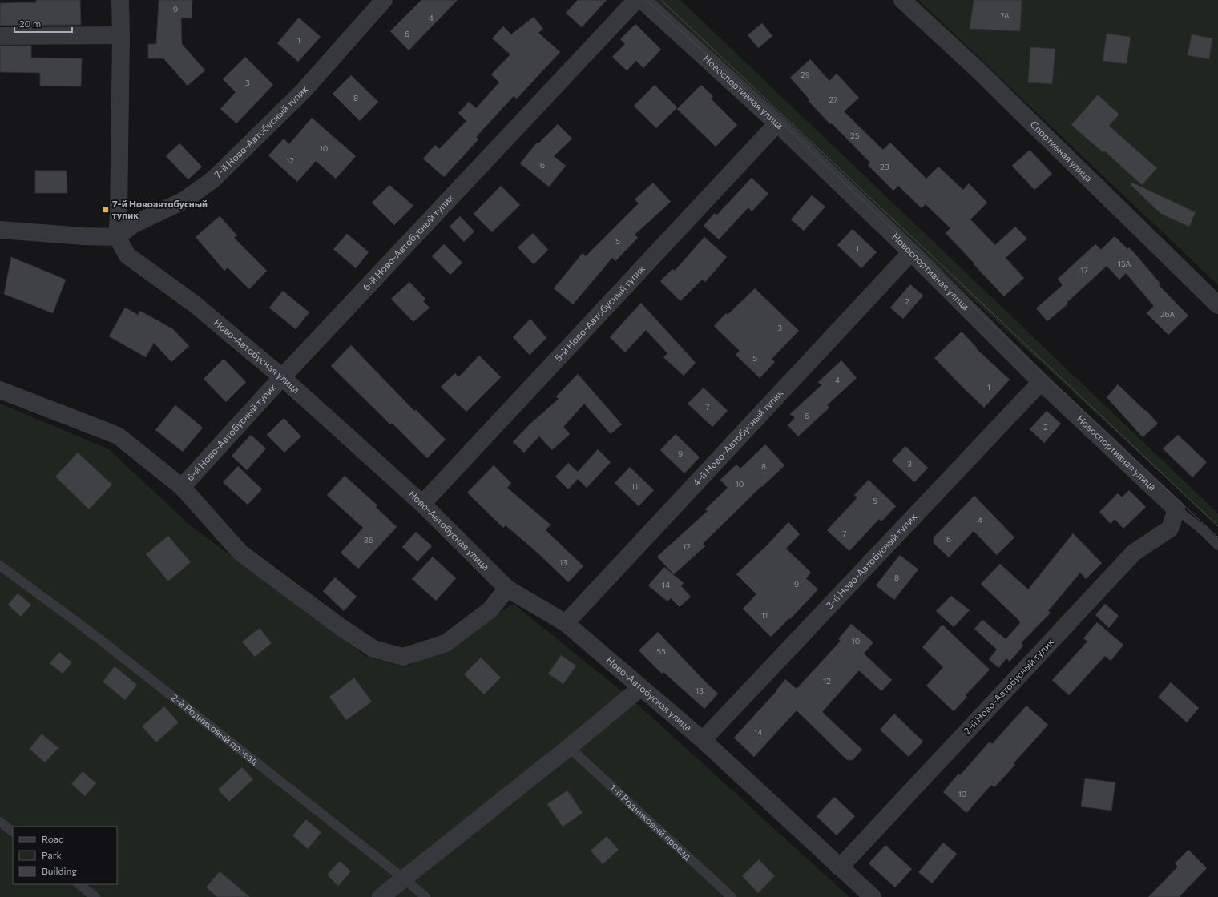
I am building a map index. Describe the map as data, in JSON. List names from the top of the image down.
{
  "streets": {
    "street": [
      "Новоспортивная улица",
      "7-й Ново-Автобусный тупик",
      "Спортивная улица",
      "6-й Ново-Автобусный тупик",
      "5-й Ново-Автобусный тупик",
      "Ново-Автобусная улица",
      "4-й Ново-Автобусный тупик",
      "3-й Ново-Автобусный тупик",
      "2-й Ново-Автобусный тупик"
    ],
    "lane": ["2-й Родниковый проезд", "1-й Родниковый проезд"]
  },
  "crossings": [
    ["Новоспортивная улица", "5-й Ново-Автобусный тупик"],
    ["Новоспортивная улица", "4-й Ново-Автобусный тупик"],
    ["Новоспортивная улица", "3-й Ново-Автобусный тупик"],
    ["Новоспортивная улица", "2-й Ново-Автобусный тупик"],
    ["7-й Ново-Автобусный тупик", "Ново-Автобусная улица"],
    ["6-й Ново-Автобусный тупик", "Ново-Автобусная улица"],
    ["5-й Ново-Автобусный тупик", "Ново-Автобусная улица"],
    ["Ново-Автобусная улица", "4-й Ново-Автобусный тупик"],
    ["Ново-Автобусная улица", "3-й Ново-Автобусный тупик"],
    ["Ново-Автобусная улица", "2-й Ново-Автобусный тупик"]
  ],
  "places": {
    "transit": ["7-й Новоавтобусный тупик"]
  },
  "house_numbers": [
    "9",
    "7А",
    "4",
    "6",
    "1",
    "29",
    "3",
    "8",
    "27",
    "25",
    "10",
    "12",
    "6",
    "23",
    "5",
    "1",
    "15А",
    "17",
    "2",
    "26А",
    "3",
    "5",
    "4",
    "1",
    "7",
    "6",
    "2",
    "9",
    "3",
    "8",
    "10",
    "11",
    "5",
    "4",
    "7",
    "6",
    "36",
    "12",
    "13",
    "8",
    "9",
    "14",
    "11",
    "10",
    "55",
    "12",
    "13",
    "14",
    "10"
  ],
  "legend": ["Road", "Park", "Building"],
  "scale_bar": "20 m"
}
